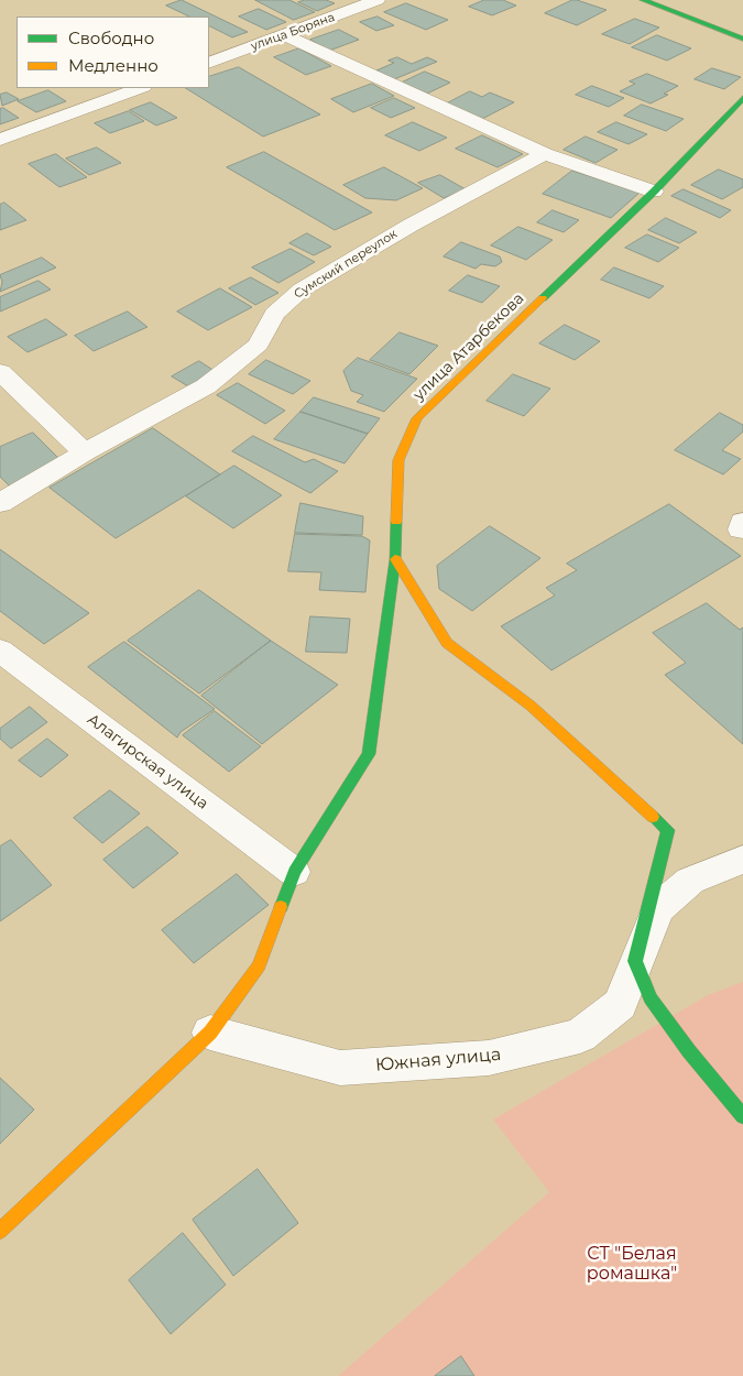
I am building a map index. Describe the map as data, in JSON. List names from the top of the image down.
{
  "streets": {
    "street": [
      "улица Боряна",
      "Сумский переулок",
      "улица Атарбекова",
      "Алагирская улица",
      "Южная улица"
    ]
  },
  "crossings": [
    ["улица Атарбекова", "Алагирская улица"]
  ],
  "parks": ["СТ \"Белая ромашка\""],
  "legend": ["Свободно", "Медленно"]
}
